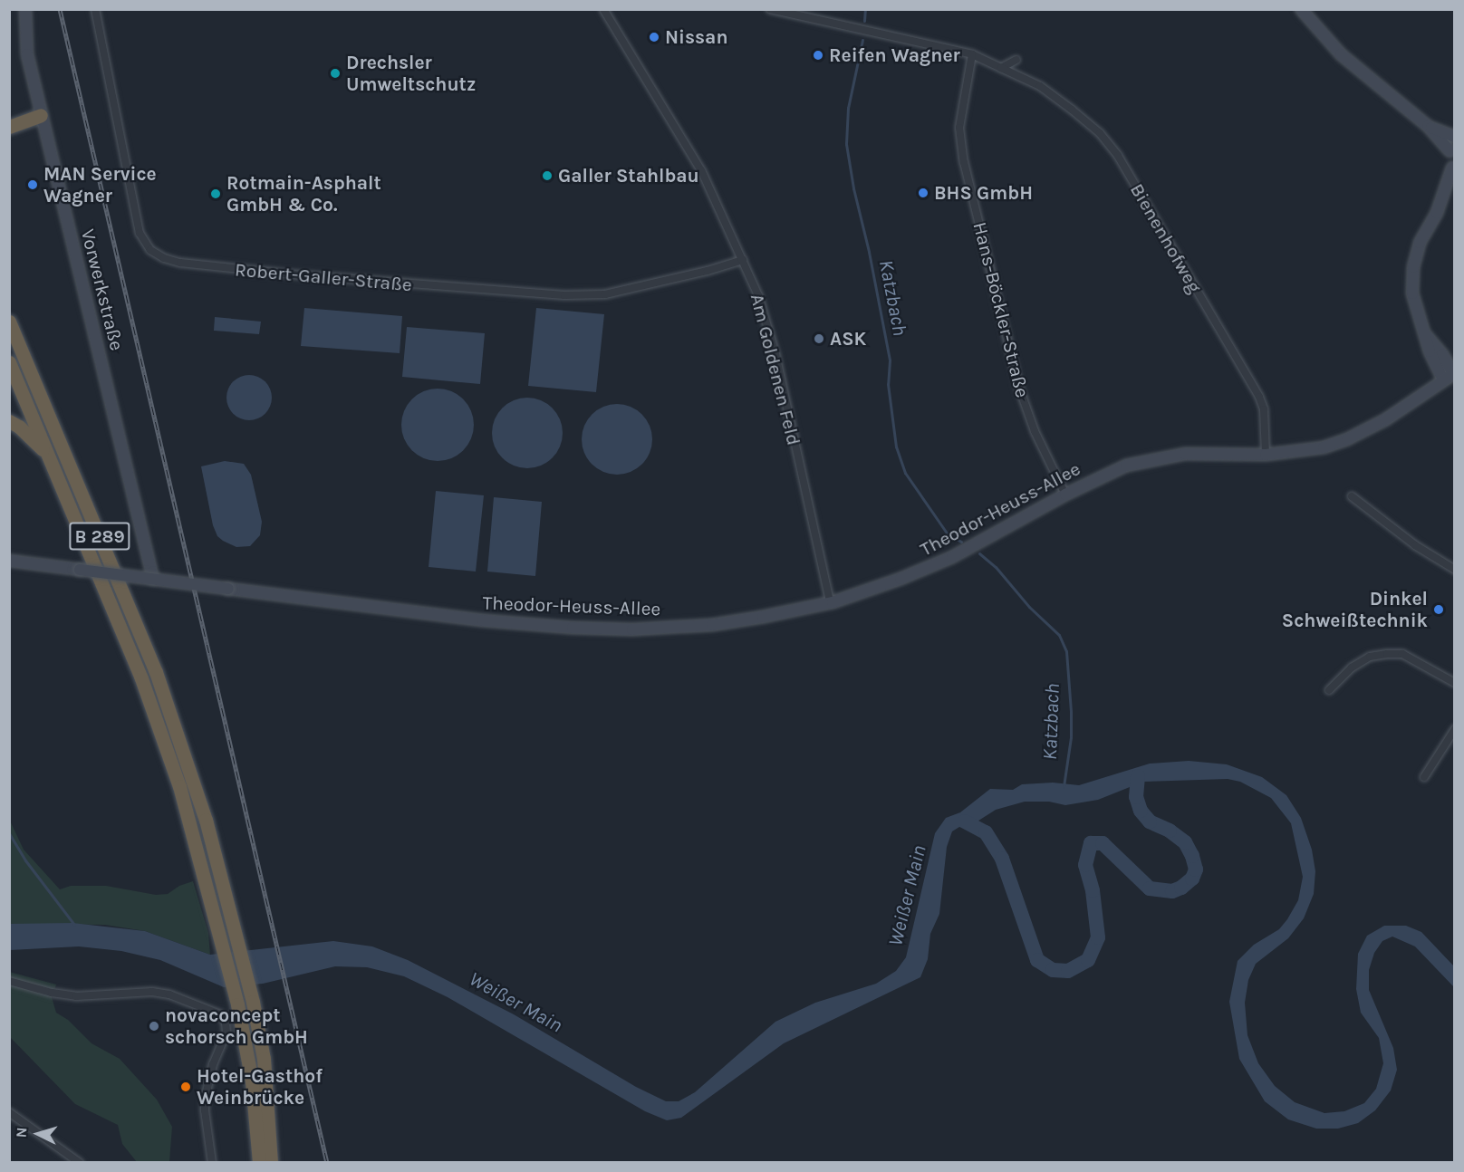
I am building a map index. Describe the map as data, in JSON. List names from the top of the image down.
{
  "streets": {
    "highway": ["B 289"],
    "main road": ["Vorwerkstraße", "Theodor-Heuss-Allee"],
    "street": [
      "Bienenhofweg",
      "Robert-Galler-Straße",
      "Hans-Böckler-Straße",
      "Am Goldenen Feld"
    ]
  },
  "crossings": [
    ["Bienenhofweg", "Hans-Böckler-Straße"],
    ["Bienenhofweg", "Theodor-Heuss-Allee"],
    ["Robert-Galler-Straße", "Am Goldenen Feld"],
    ["Vorwerkstraße", "Theodor-Heuss-Allee"],
    ["Hans-Böckler-Straße", "Theodor-Heuss-Allee"],
    ["Am Goldenen Feld", "Theodor-Heuss-Allee"]
  ],
  "water": ["Katzbach", "Weißer Main"],
  "places": [
    "Nissan",
    "Reifen Wagner",
    "Drechsler Umweltschutz",
    "Galler Stahlbau",
    "MAN Service Wagner",
    "BHS GmbH",
    "Rotmain-Asphalt GmbH & Co.",
    "ASK",
    "Dinkel Schweißtechnik",
    "novaconcept schorsch GmbH",
    "Hotel-Gasthof Weinbrücke"
  ],
  "north": "left"
}
